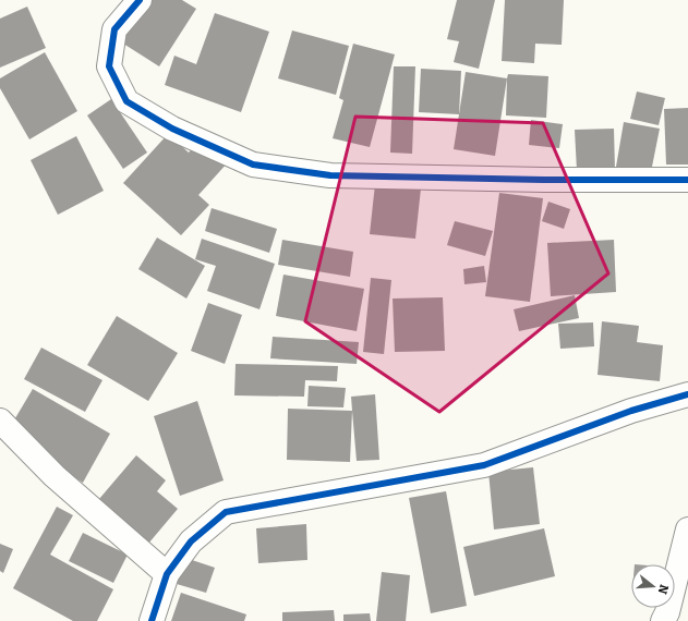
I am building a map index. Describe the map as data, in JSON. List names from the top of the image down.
{
  "north": "right"
}
